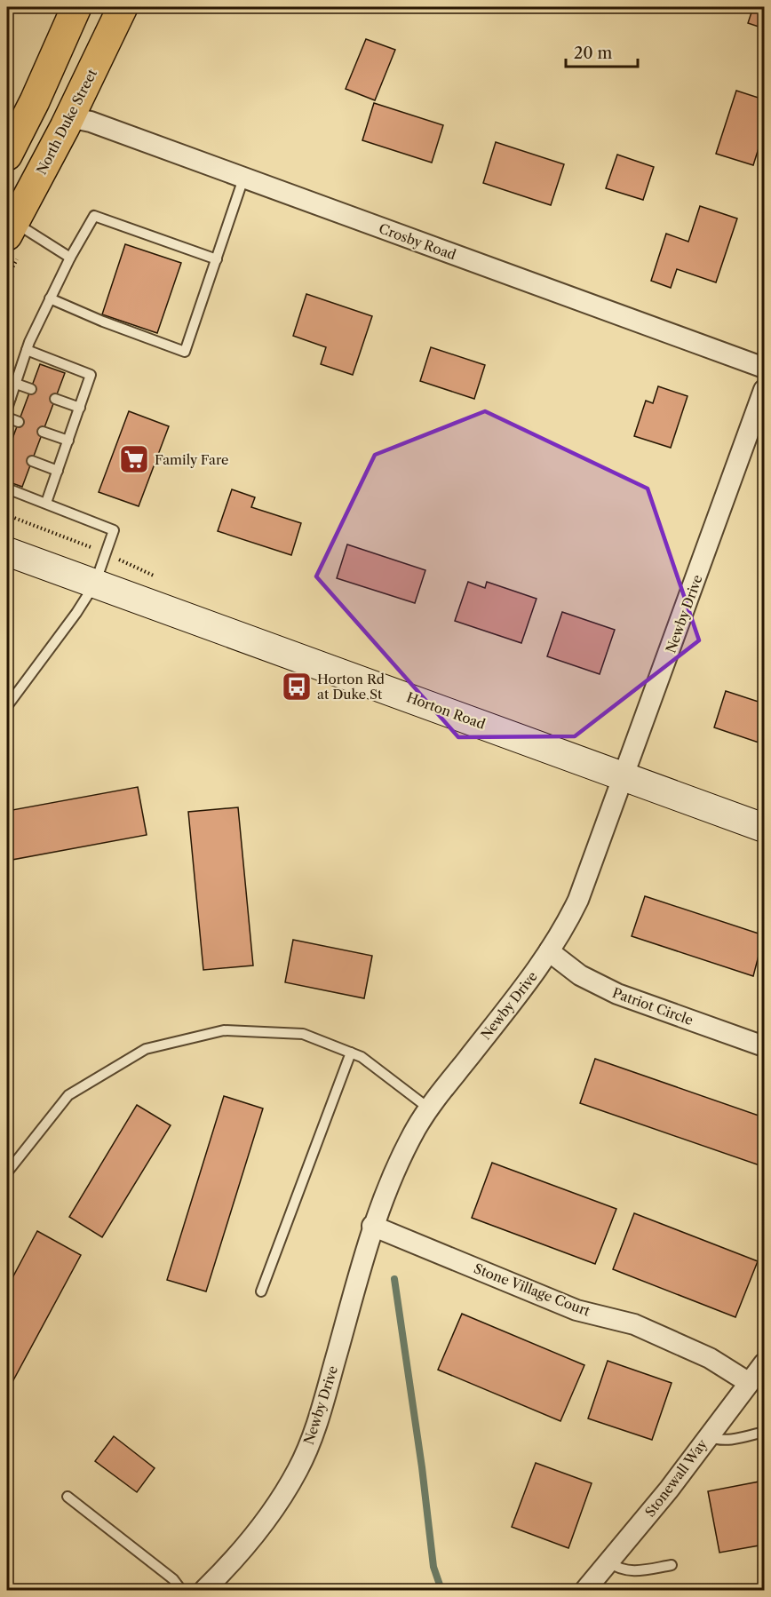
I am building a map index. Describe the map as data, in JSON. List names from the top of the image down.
{
  "streets": {
    "highway": ["North Duke Street"],
    "street": [
      "Crosby Road",
      "Newby Drive",
      "Horton Road",
      "Patriot Circle",
      "Stone Village Court",
      "Stonewall Way"
    ]
  },
  "crossings": [
    ["North Duke Street", "Crosby Road"],
    ["Newby Drive", "Horton Road"],
    ["Newby Drive", "Patriot Circle"],
    ["Newby Drive", "Stone Village Court"],
    ["Stone Village Court", "Stonewall Way"]
  ],
  "places": {
    "supermarket": ["Family Fare"],
    "bus stop": ["Horton Rd at Duke St"]
  },
  "scale_bar": "20 m"
}
